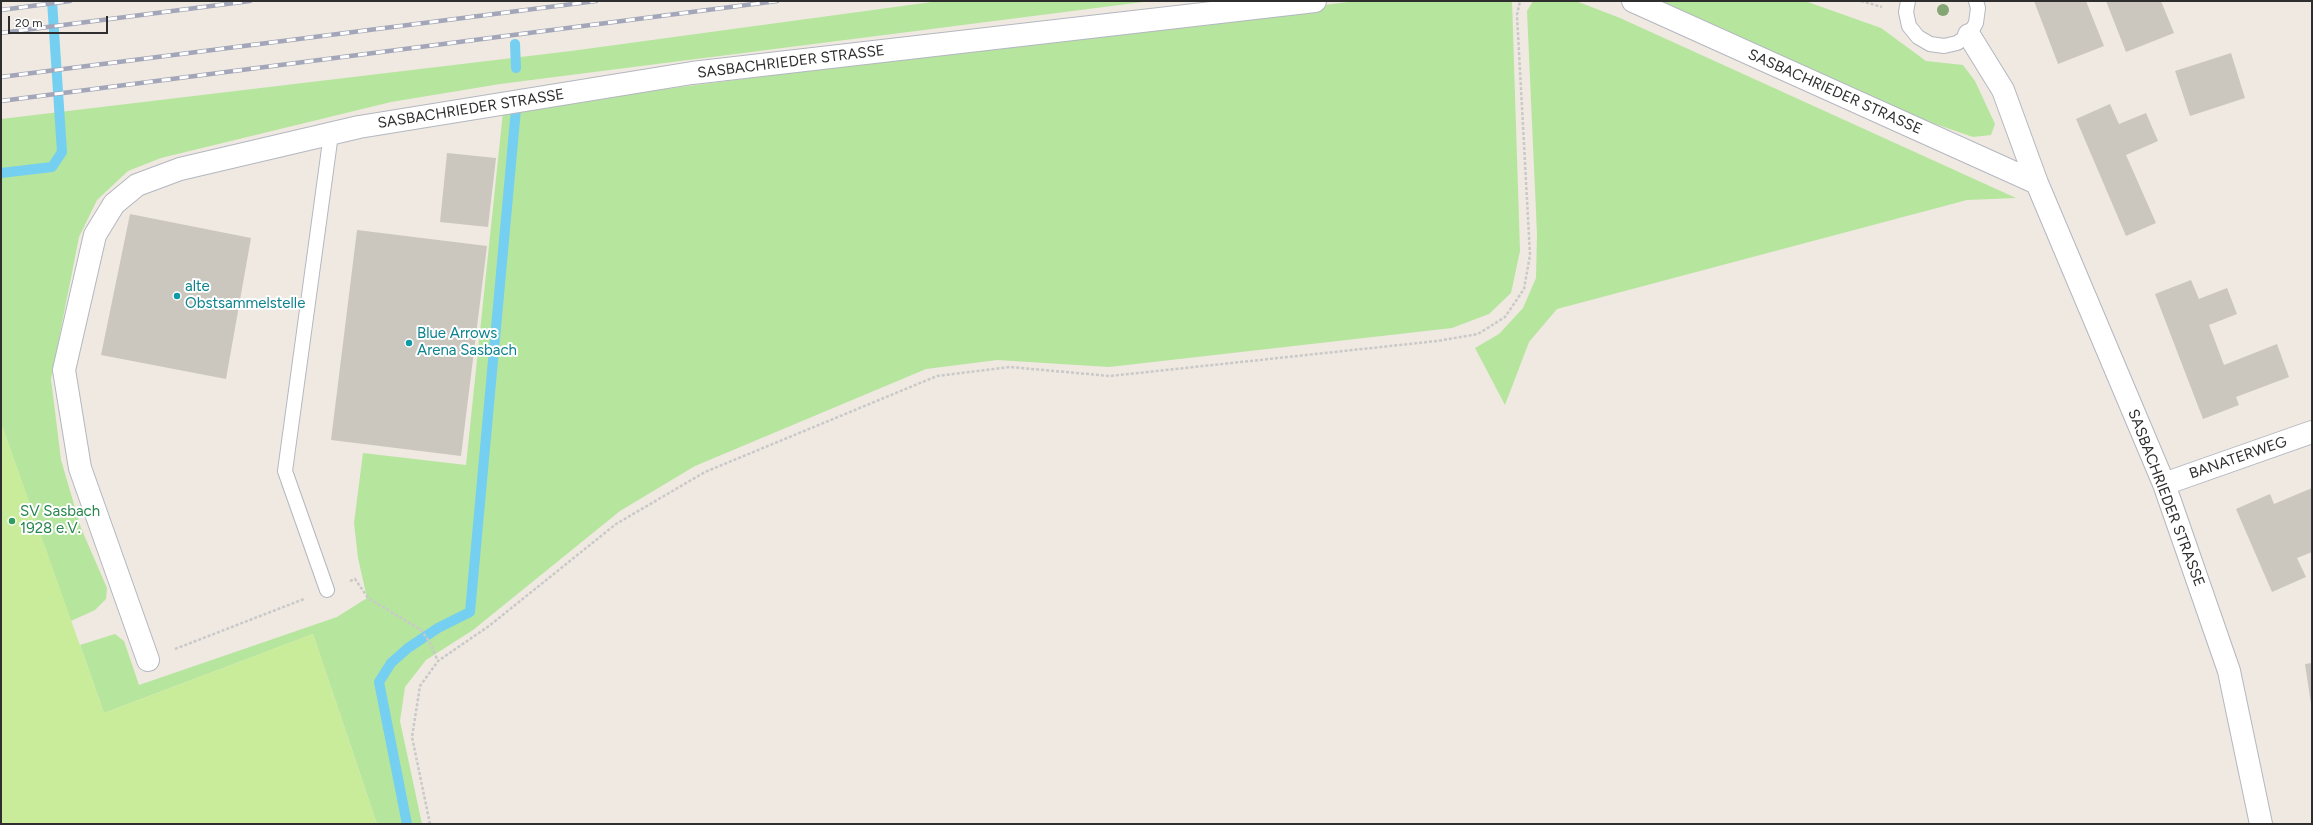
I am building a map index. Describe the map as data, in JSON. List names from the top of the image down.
{
  "streets": {
    "street": ["SASBACHRIEDER STRASSE", "BANATERWEG"]
  },
  "crossings": [
    ["SASBACHRIEDER STRASSE", "BANATERWEG"]
  ],
  "places": ["alte Obstsammelstelle", "Blue Arrows Arena Sasbach", "SV Sasbach 1928 e.V."],
  "scale_bar": "20 m"
}
